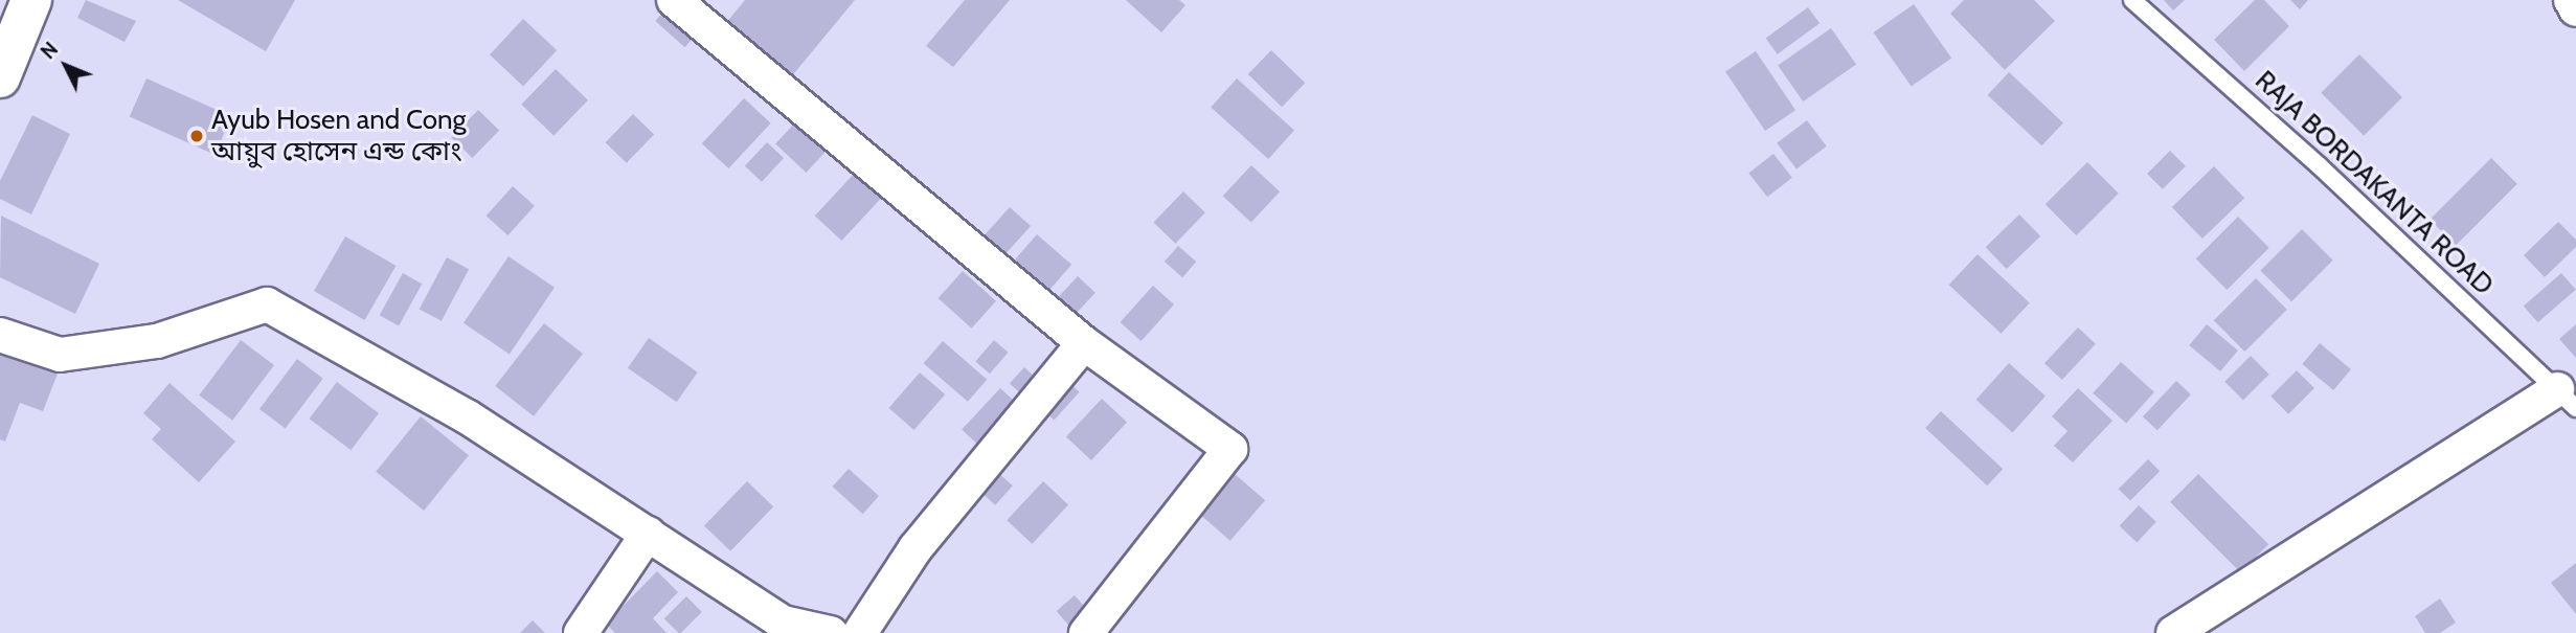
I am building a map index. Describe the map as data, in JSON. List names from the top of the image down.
{
  "streets": {
    "lane": ["RAJA BORDAKANTA ROAD"]
  },
  "places": ["Ayub Hosen and Cong আয়ুব হোসেন এন্ড কোং"],
  "north": "top left"
}
